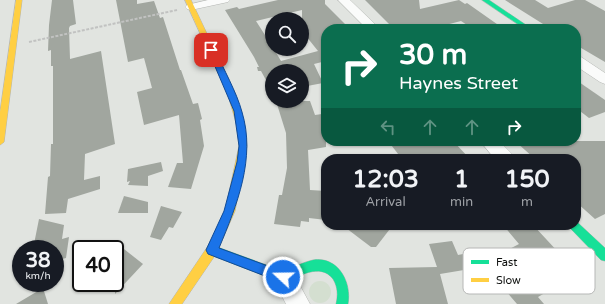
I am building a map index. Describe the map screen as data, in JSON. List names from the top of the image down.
{
  "legend": ["Fast", "Slow"],
  "page": {
    "turn": ["30 m", "Haynes Street"],
    "eta": [
      "12:03",
      "Arrival",
      "1",
      "min",
      "150",
      "m"
    ],
    "speed": "38 km/h",
    "limit": "40"
  }
}
